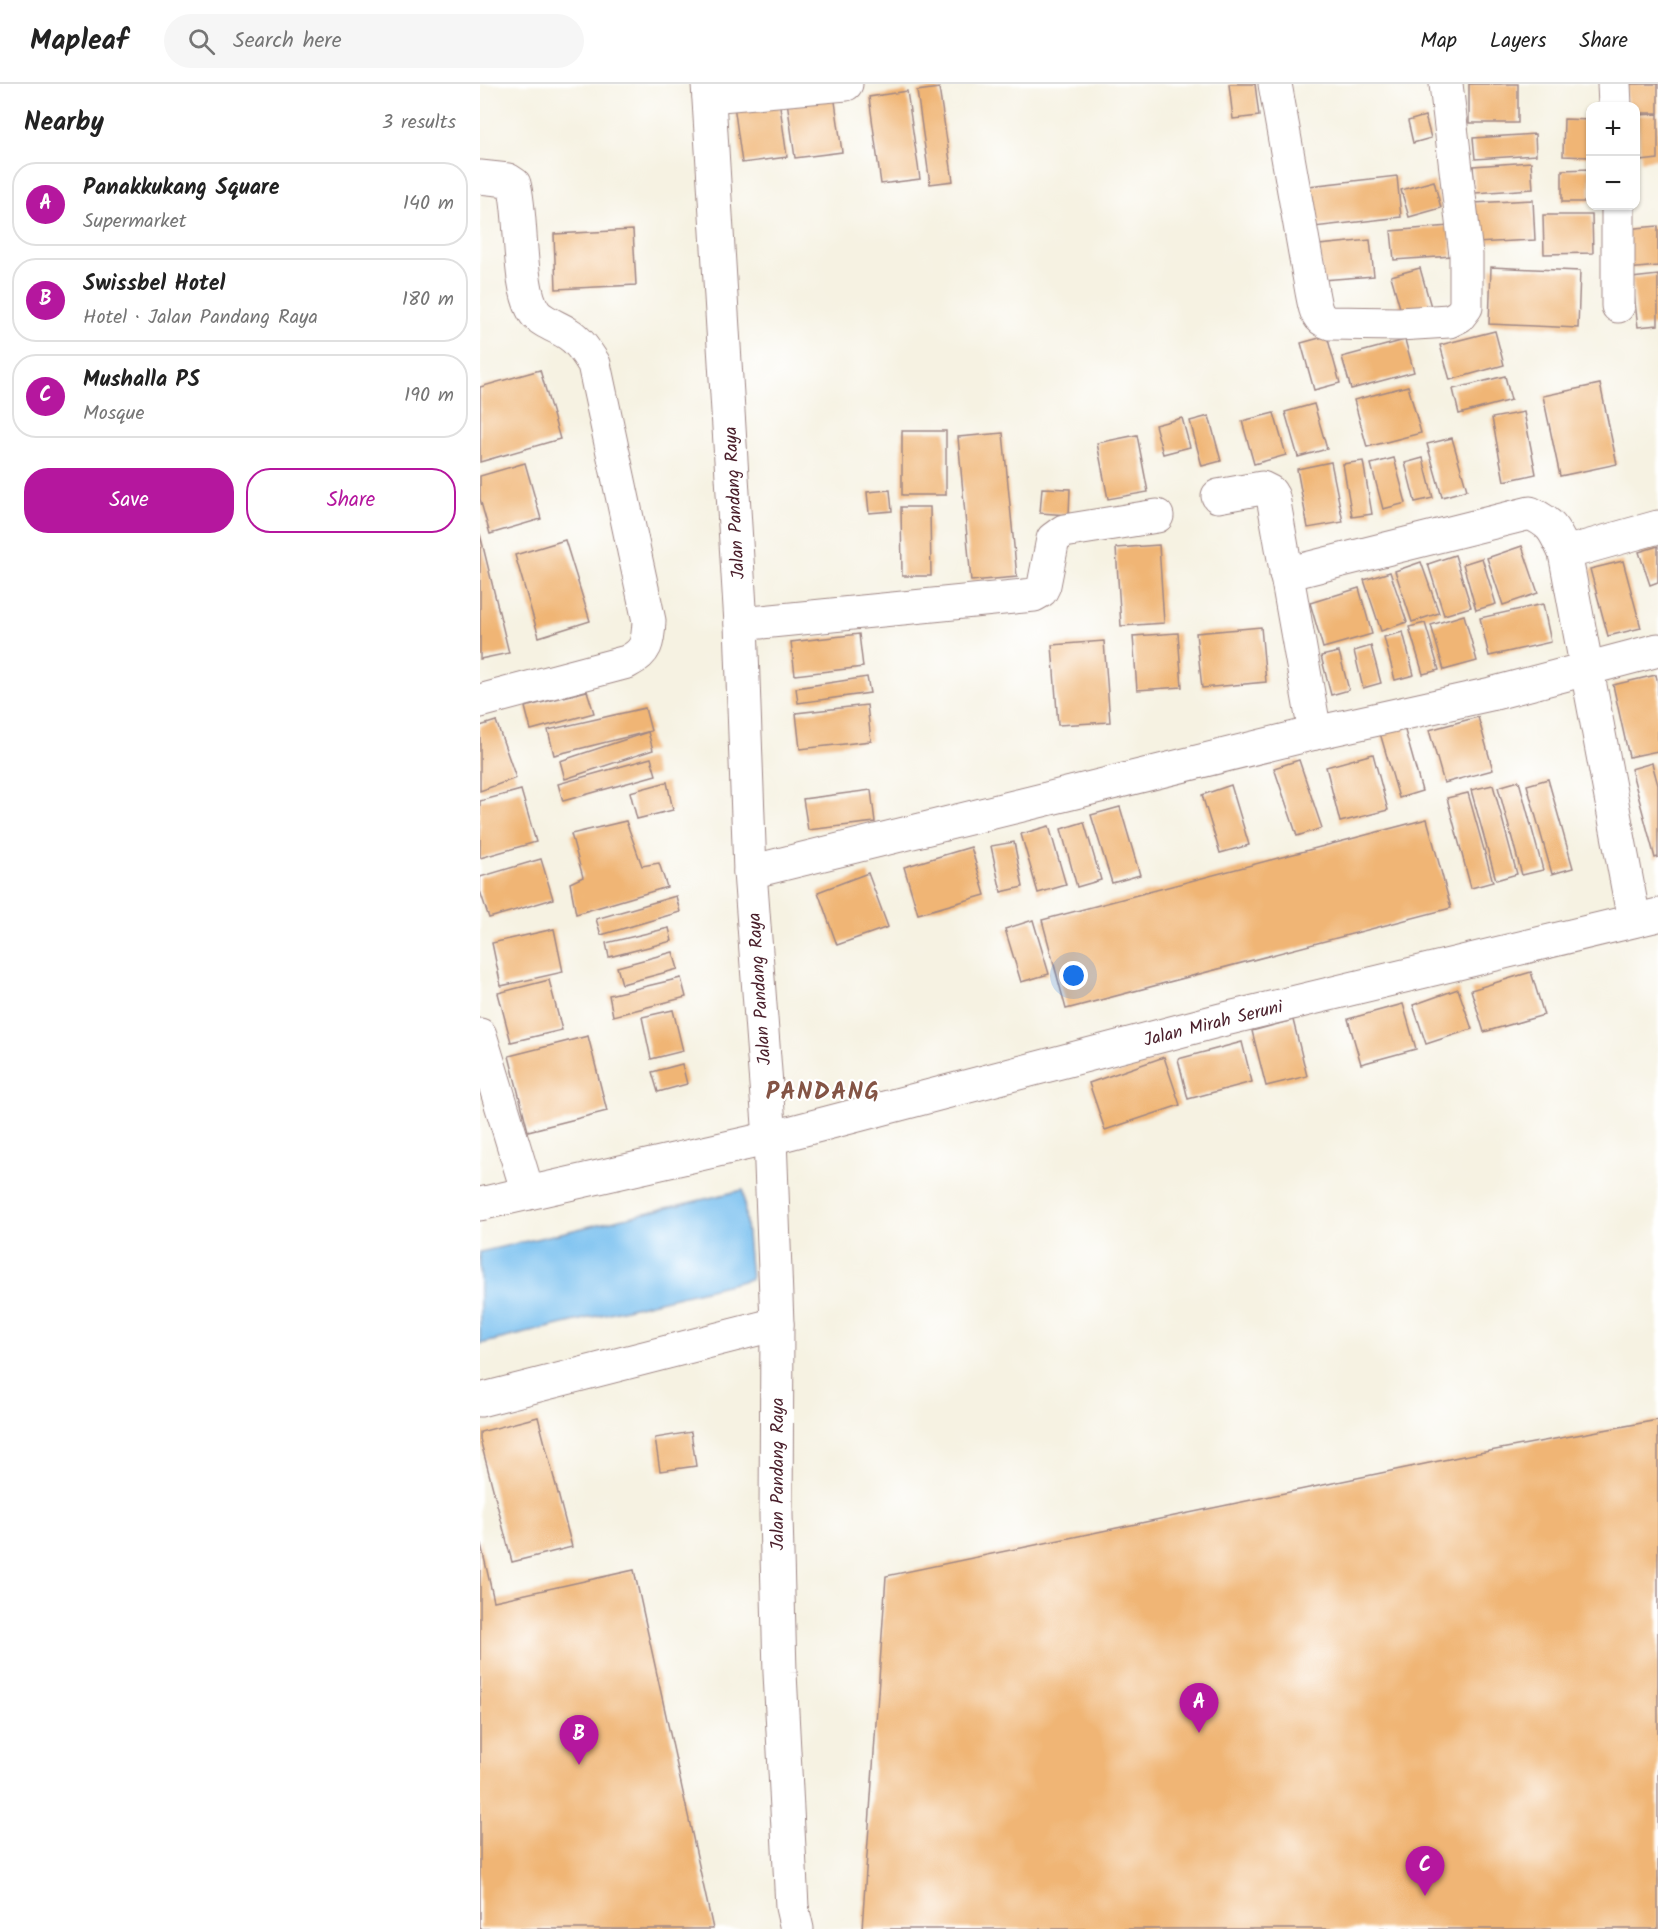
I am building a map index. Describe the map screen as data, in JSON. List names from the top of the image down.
{
  "streets": {
    "street": ["Jalan Pandang Raya", "Jalan Mirah Seruni"]
  },
  "crossings": [
    ["Jalan Pandang Raya", "Jalan Mirah Seruni"]
  ],
  "districts": ["PANDANG"],
  "page": {
    "header": "Mapleaf",
    "search": "Search here",
    "nav": ["Map", "Layers", "Share"],
    "heading": ["Nearby", "3 results"],
    "map_buttons": ["+", "−"],
    "list": [
      {
        "mark": "A",
        "name": "Panakkukang Square",
        "note": "Supermarket",
        "value": "140 m"
      },
      {
        "mark": "B",
        "name": "Swissbel Hotel",
        "note": "Hotel · Jalan Pandang Raya",
        "value": "180 m"
      },
      {
        "mark": "C",
        "name": "Mushalla PS",
        "note": "Mosque",
        "value": "190 m"
      }
    ],
    "buttons": ["Save", "Share"],
    "pins": ["A", "B", "C"]
  }
}
